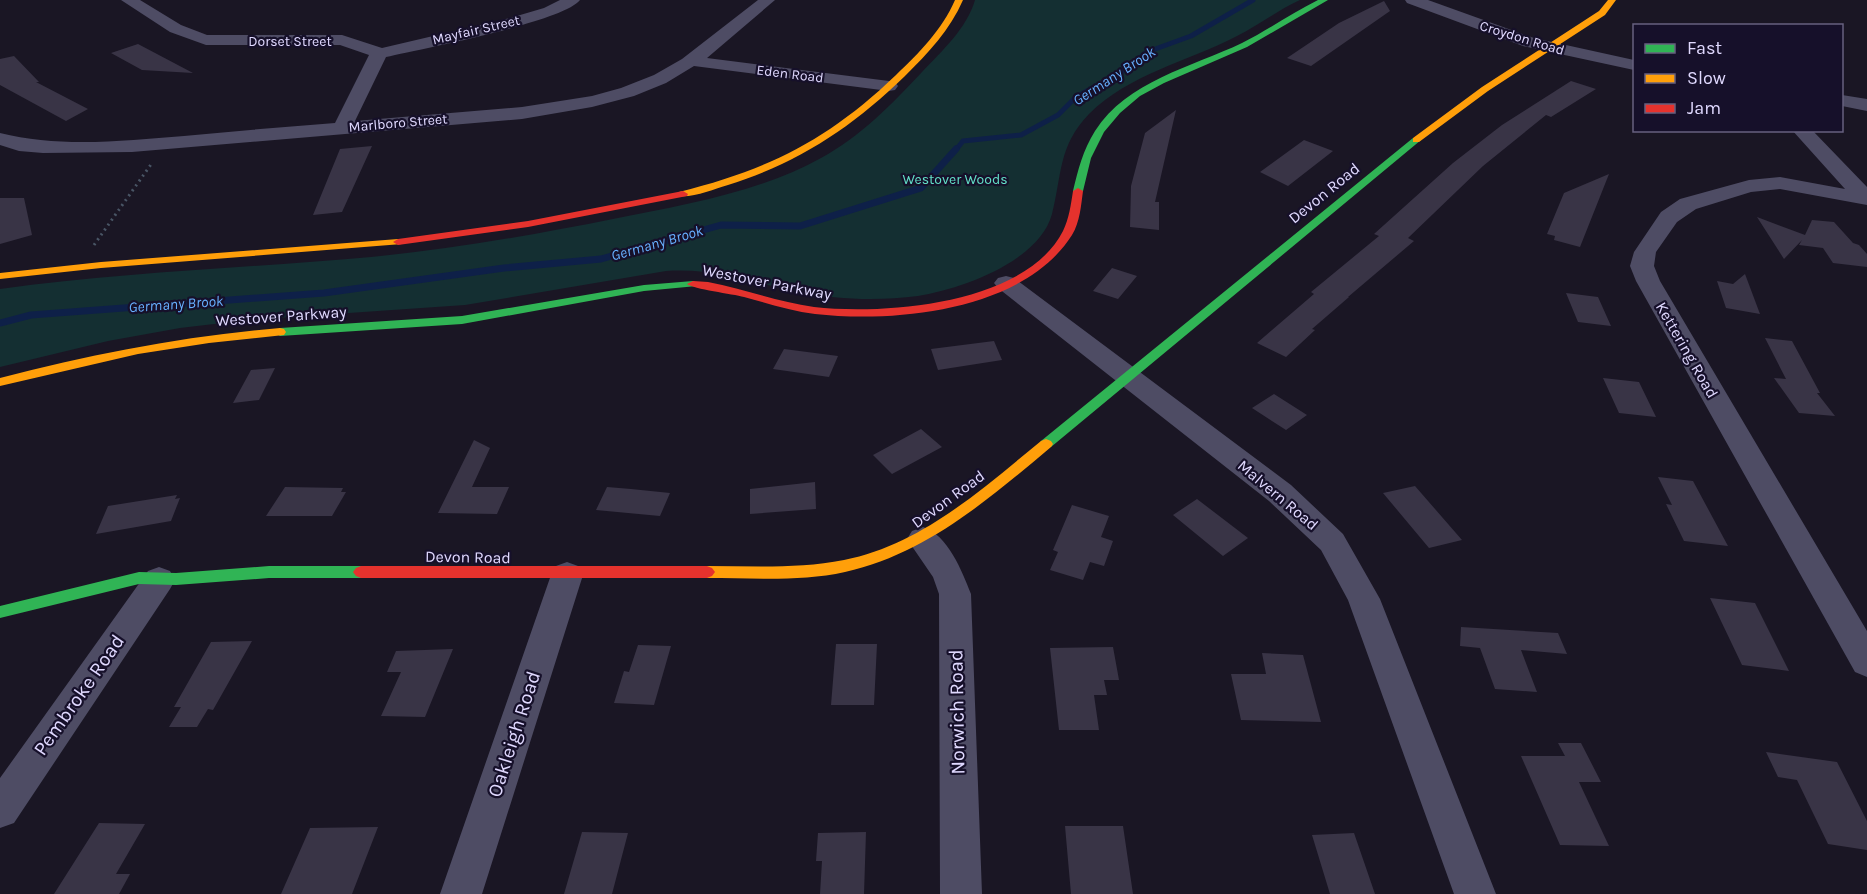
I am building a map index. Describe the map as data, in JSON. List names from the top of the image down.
{
  "streets": {
    "street": [
      "Mayfair Street",
      "Croydon Road",
      "Dorset Street",
      "Eden Road",
      "Marlboro Street",
      "Devon Road",
      "Westover Parkway",
      "Kettering Road",
      "Malvern Road",
      "Pembroke Road",
      "Norwich Road",
      "Oakleigh Road"
    ]
  },
  "crossings": [
    ["Mayfair Street", "Dorset Street"],
    ["Croydon Road", "Devon Road"],
    ["Eden Road", "Marlboro Street"],
    ["Devon Road", "Malvern Road"],
    ["Devon Road", "Pembroke Road"],
    ["Devon Road", "Norwich Road"],
    ["Devon Road", "Oakleigh Road"],
    ["Westover Parkway", "Malvern Road"]
  ],
  "water": ["Germany Brook"],
  "parks": ["Westover Woods"],
  "legend": ["Fast", "Slow", "Jam"]
}
